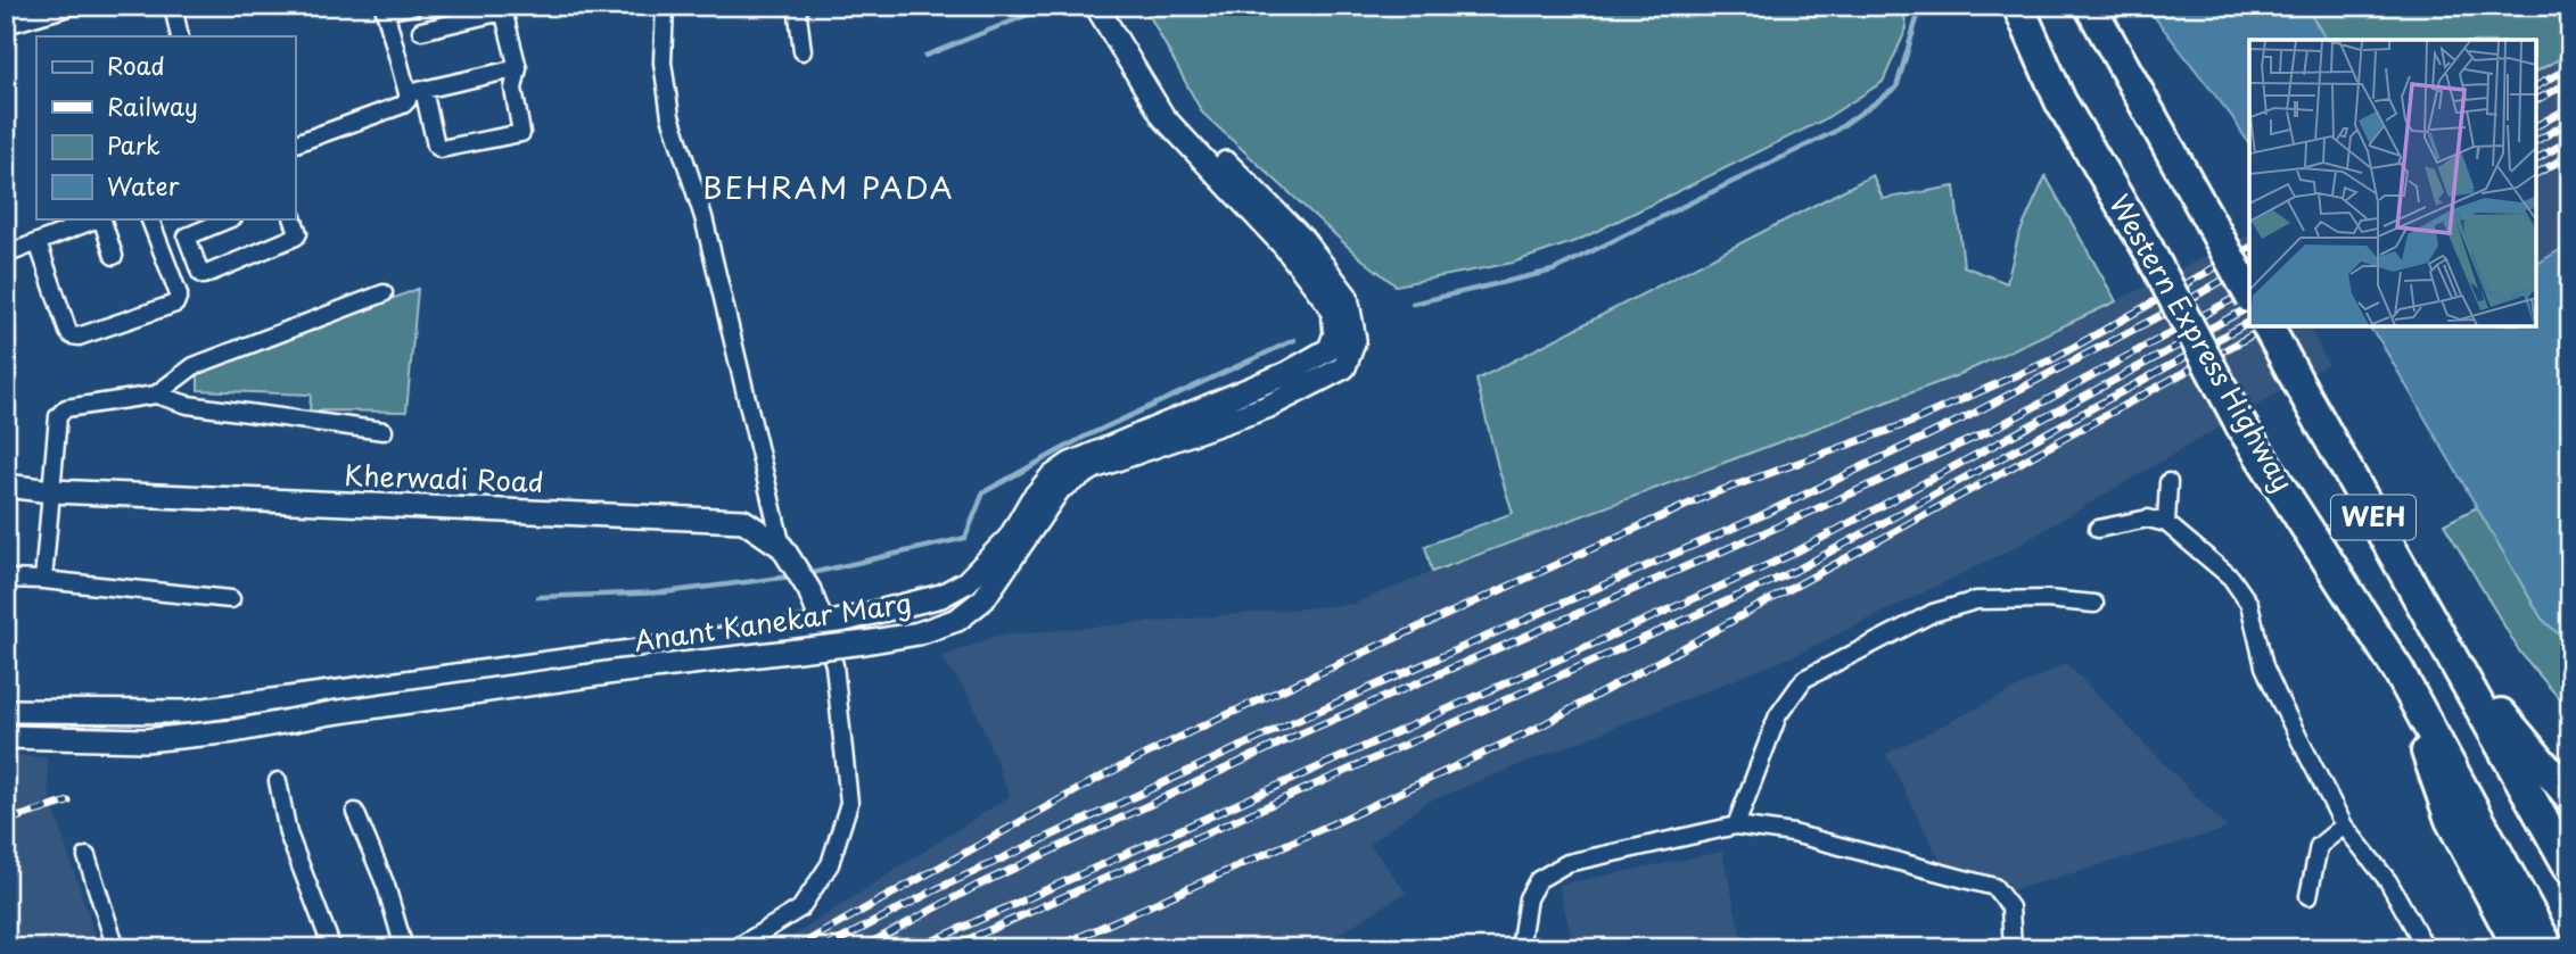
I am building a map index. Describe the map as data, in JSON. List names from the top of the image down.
{
  "streets": {
    "highway": ["Western Express Highway", "WEH"],
    "street": ["Kherwadi Road", "Anant Kanekar Marg"]
  },
  "crossings": [
    ["Kherwadi Road", "Anant Kanekar Marg"]
  ],
  "districts": ["BEHRAM PADA"],
  "legend": [
    "Road",
    "Railway",
    "Park",
    "Water"
  ]
}
